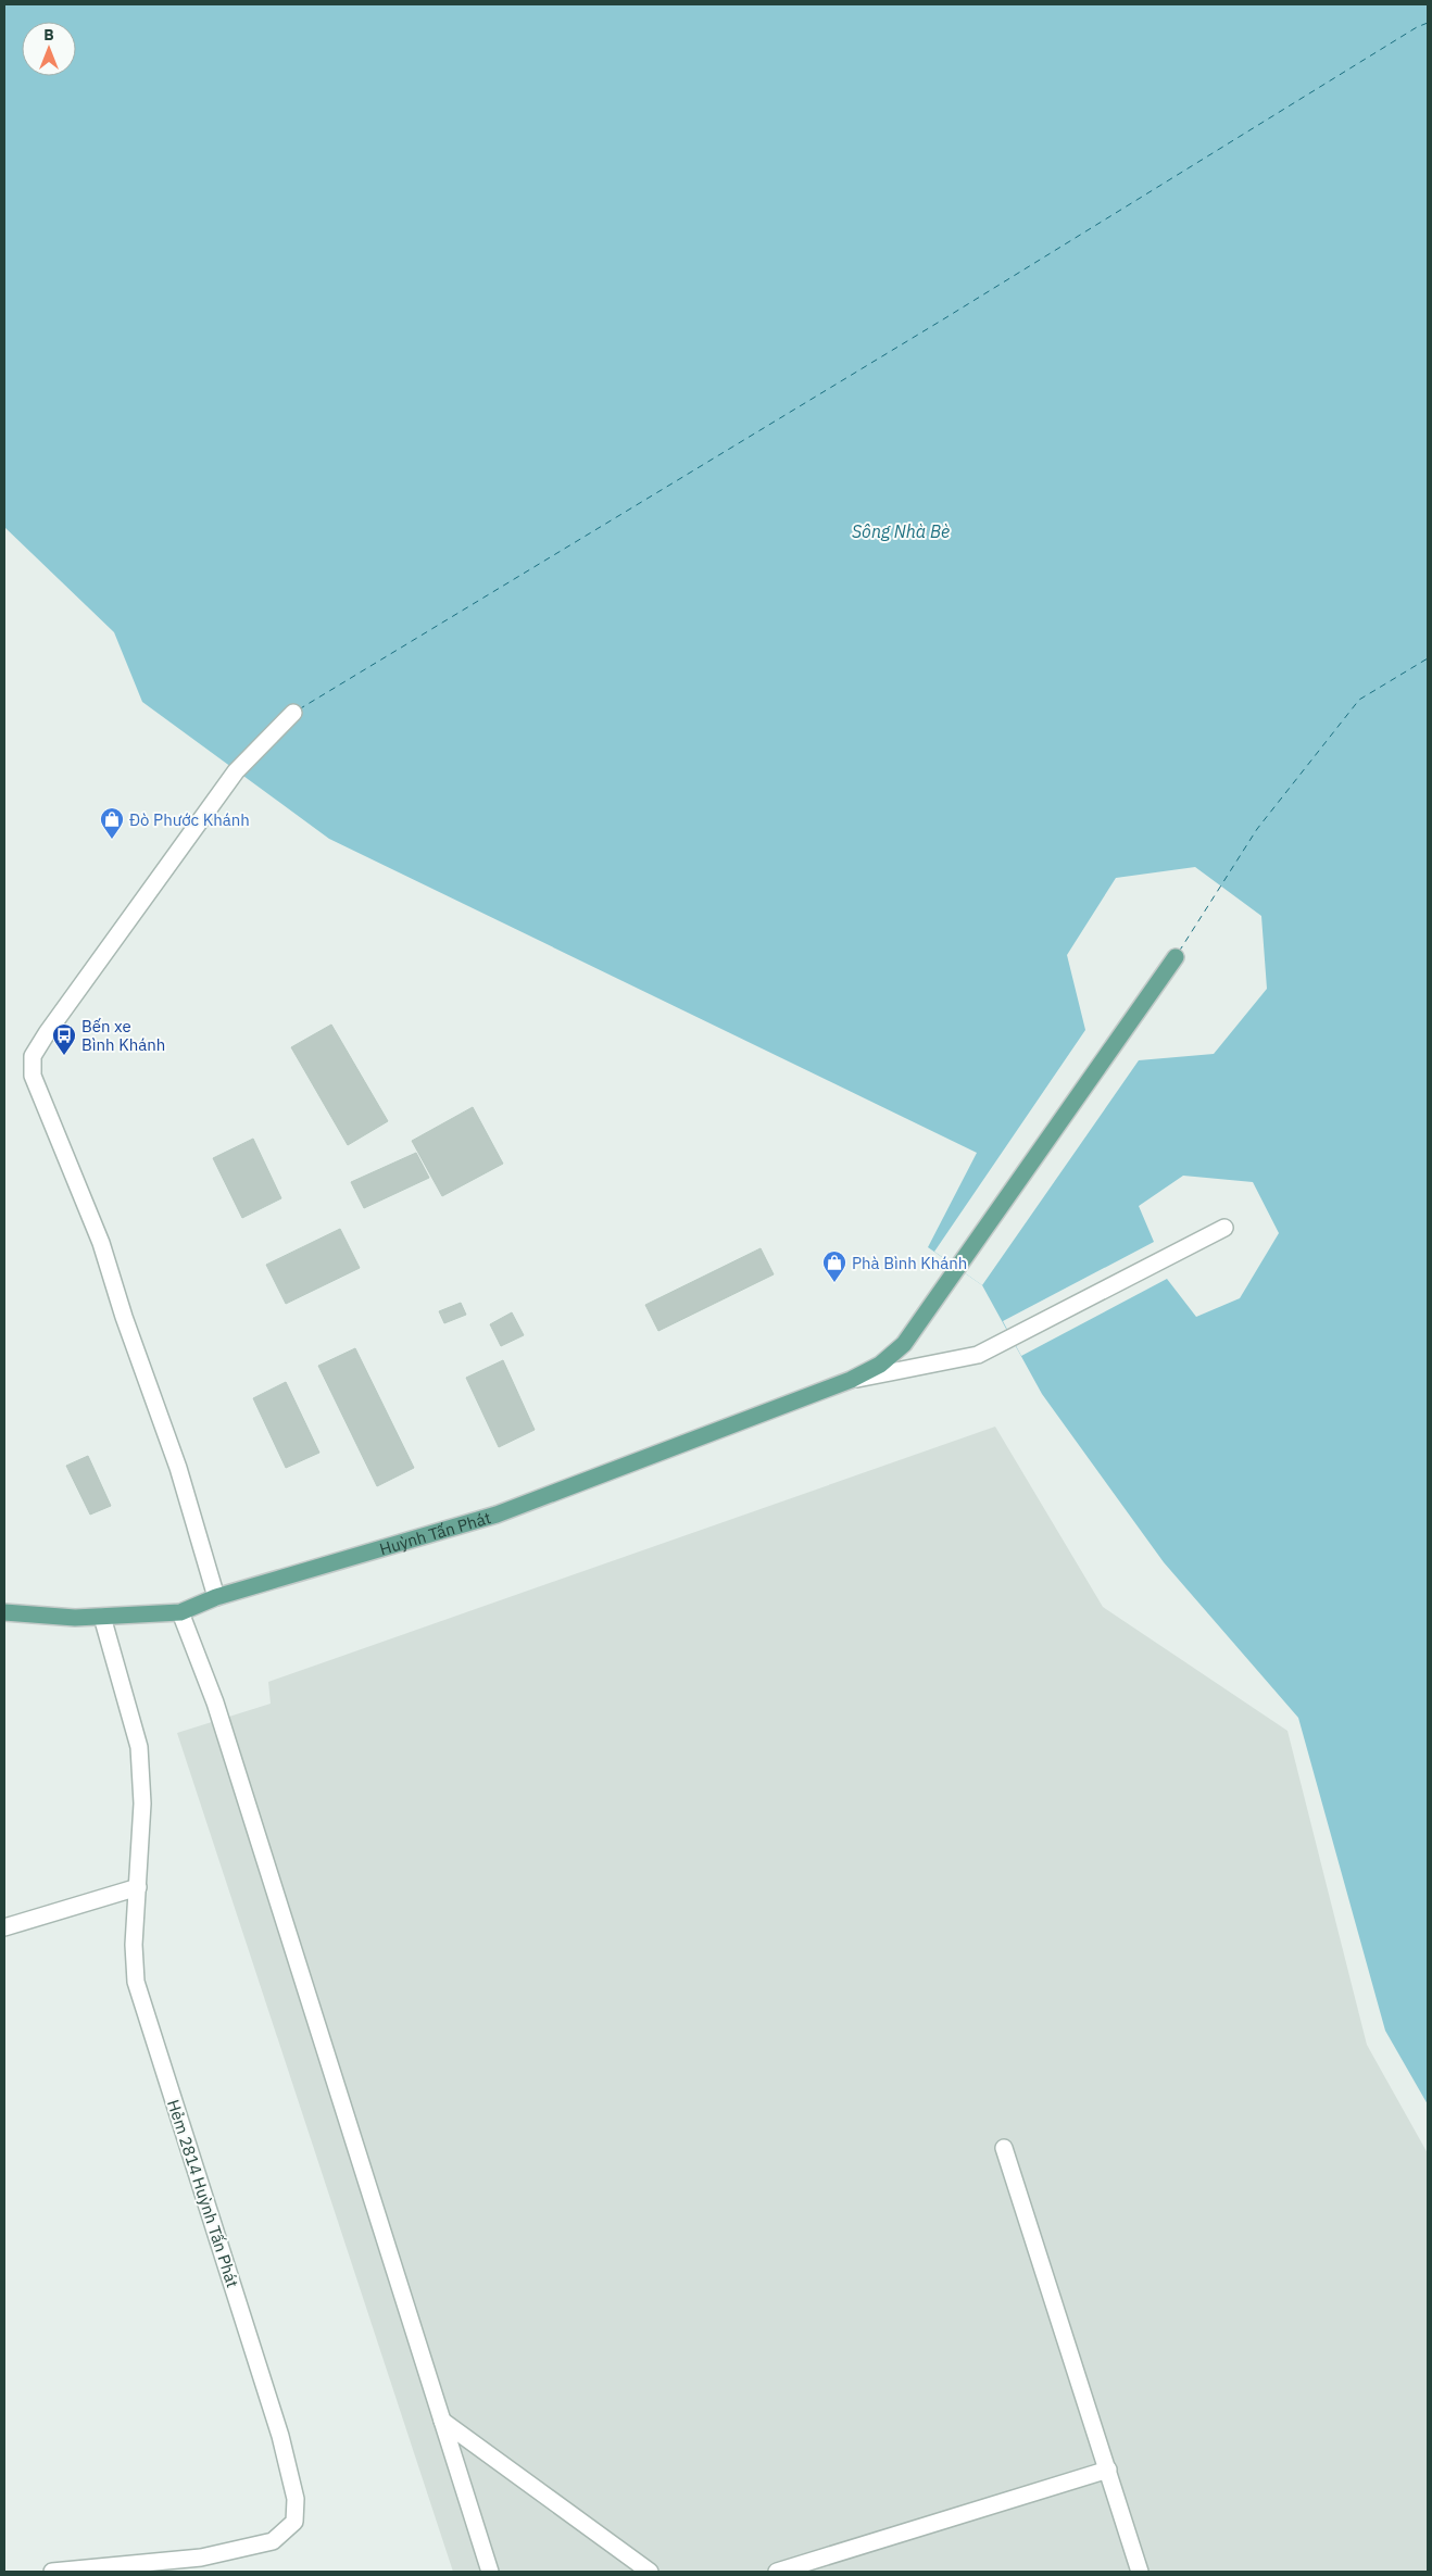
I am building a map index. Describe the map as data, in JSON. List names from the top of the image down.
{
  "streets": {
    "main road": ["Huỳnh Tấn Phát"],
    "street": ["Hẻm 2814 Huỳnh Tấn Phát"]
  },
  "crossings": [
    ["Huỳnh Tấn Phát", "Hẻm 2814 Huỳnh Tấn Phát"]
  ],
  "water": ["Sông Nhà Bè"],
  "places": {
    "shop": ["Đò Phước Khánh", "Phà Bình Khánh"],
    "bus stop": ["Bến xe Bình Khánh"]
  },
  "north": "top"
}
